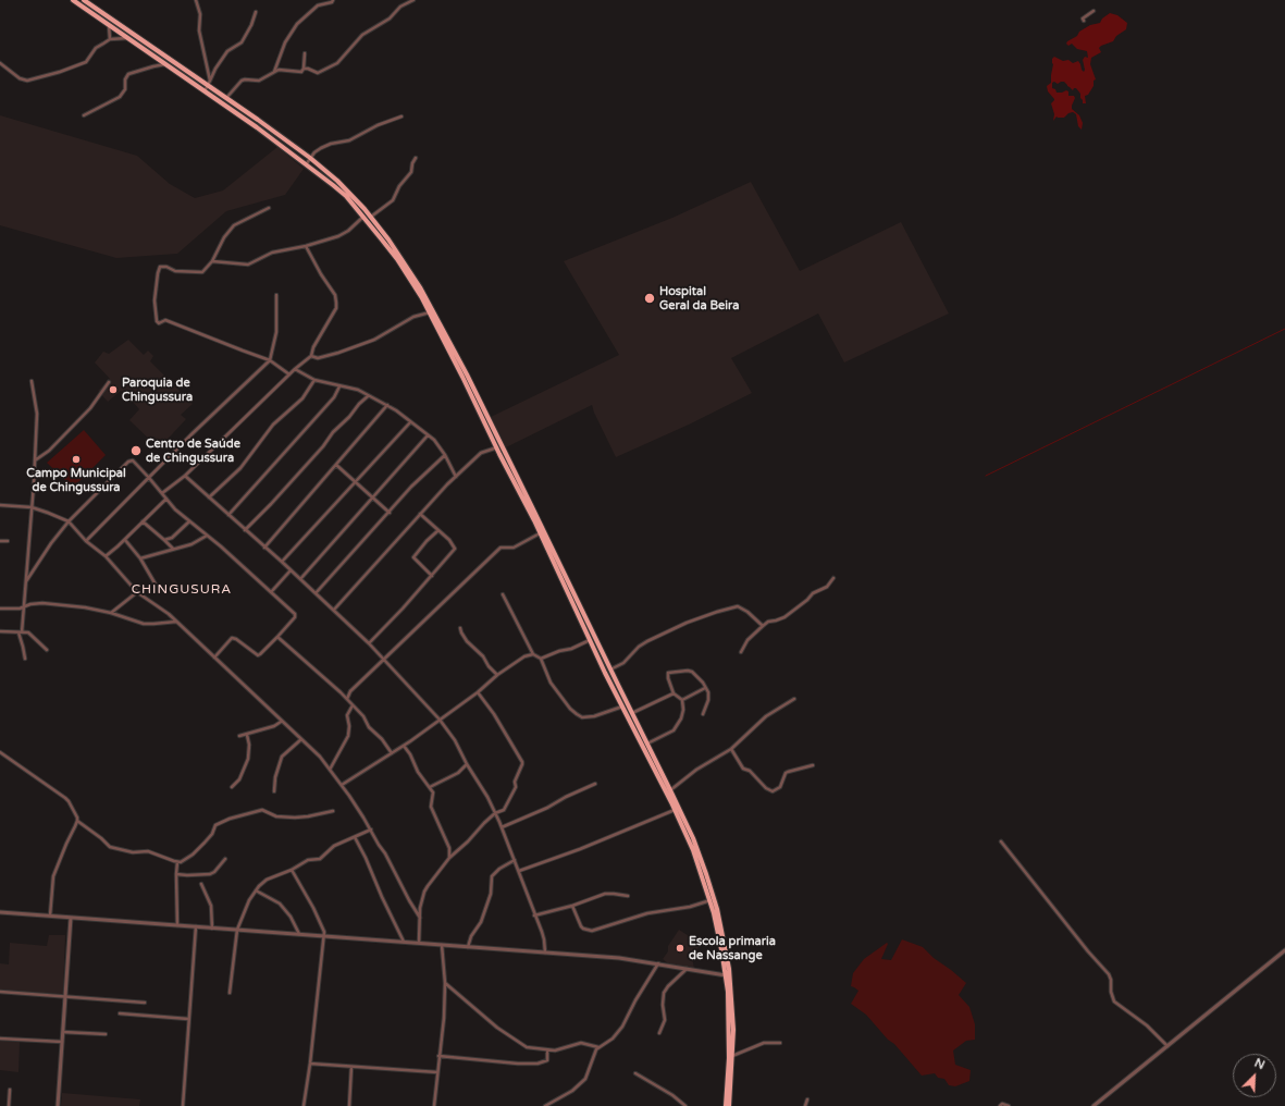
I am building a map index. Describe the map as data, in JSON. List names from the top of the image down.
{
  "districts": ["CHINGUSURA"],
  "places": [
    "Hospital Geral da Beira",
    "Paroquia de Chingussura",
    "Centro de Saúde de Chingussura",
    "Campo Municipal de Chingussura",
    "Escola primaria de Nassange"
  ],
  "north": "top right"
}
